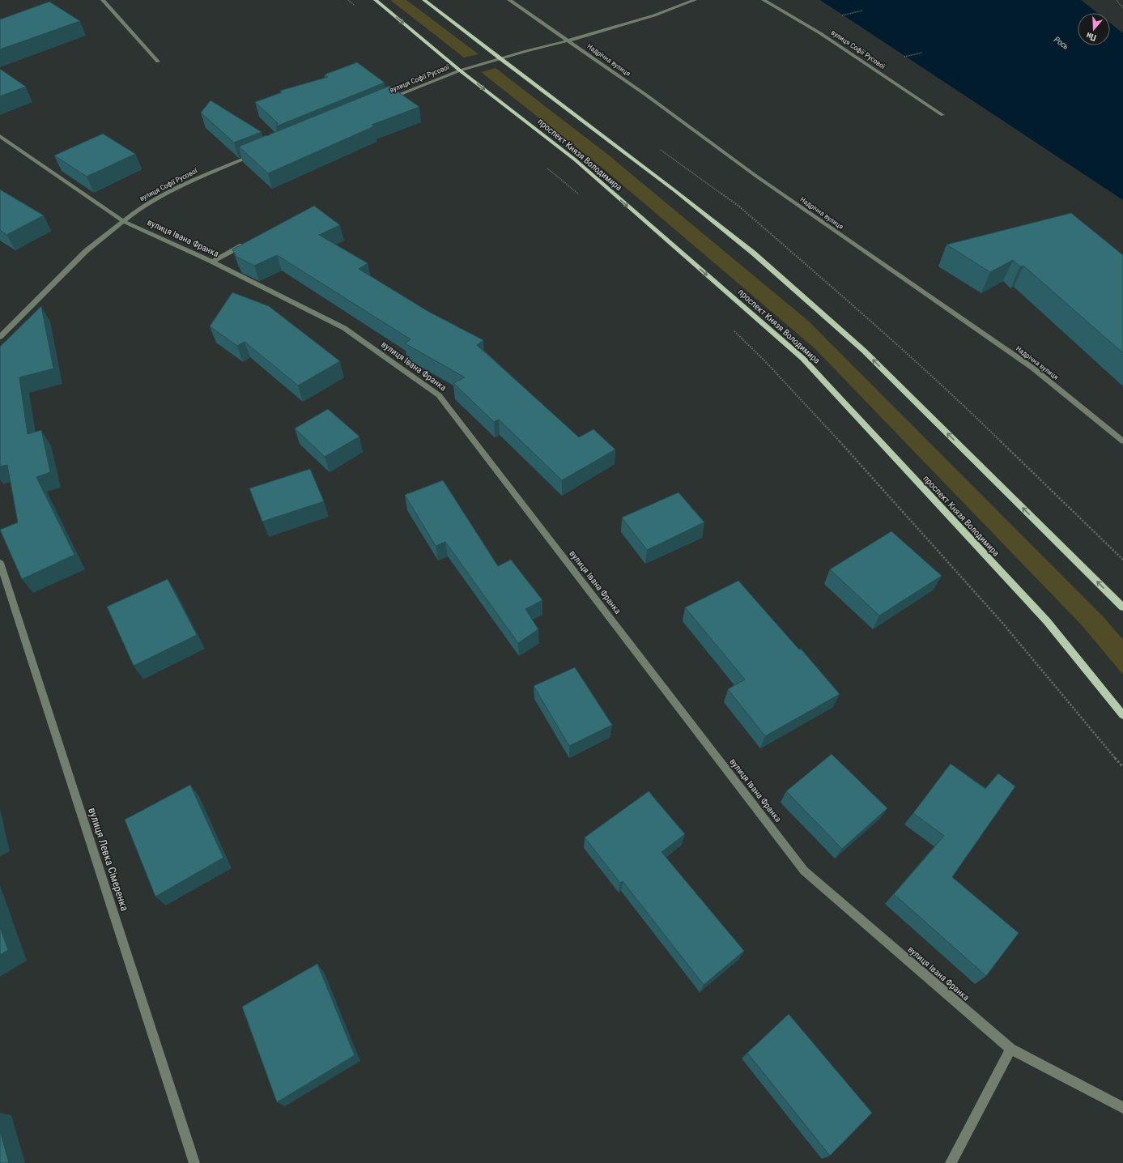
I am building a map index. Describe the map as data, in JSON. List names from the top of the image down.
{
  "streets": {
    "main road": ["проспект Князя Володимира"],
    "street": [
      "вулиця Софії Русової",
      "Надрічна вулиця",
      "вулиця Івана Франка",
      "вулиця Левка Сімеренка"
    ]
  },
  "crossings": [
    ["вулиця Софії Русової", "Надрічна вулиця"],
    ["вулиця Софії Русової", "проспект Князя Володимира"],
    ["вулиця Софії Русової", "вулиця Івана Франка"]
  ],
  "water": ["Рось"],
  "north": "bottom"
}
